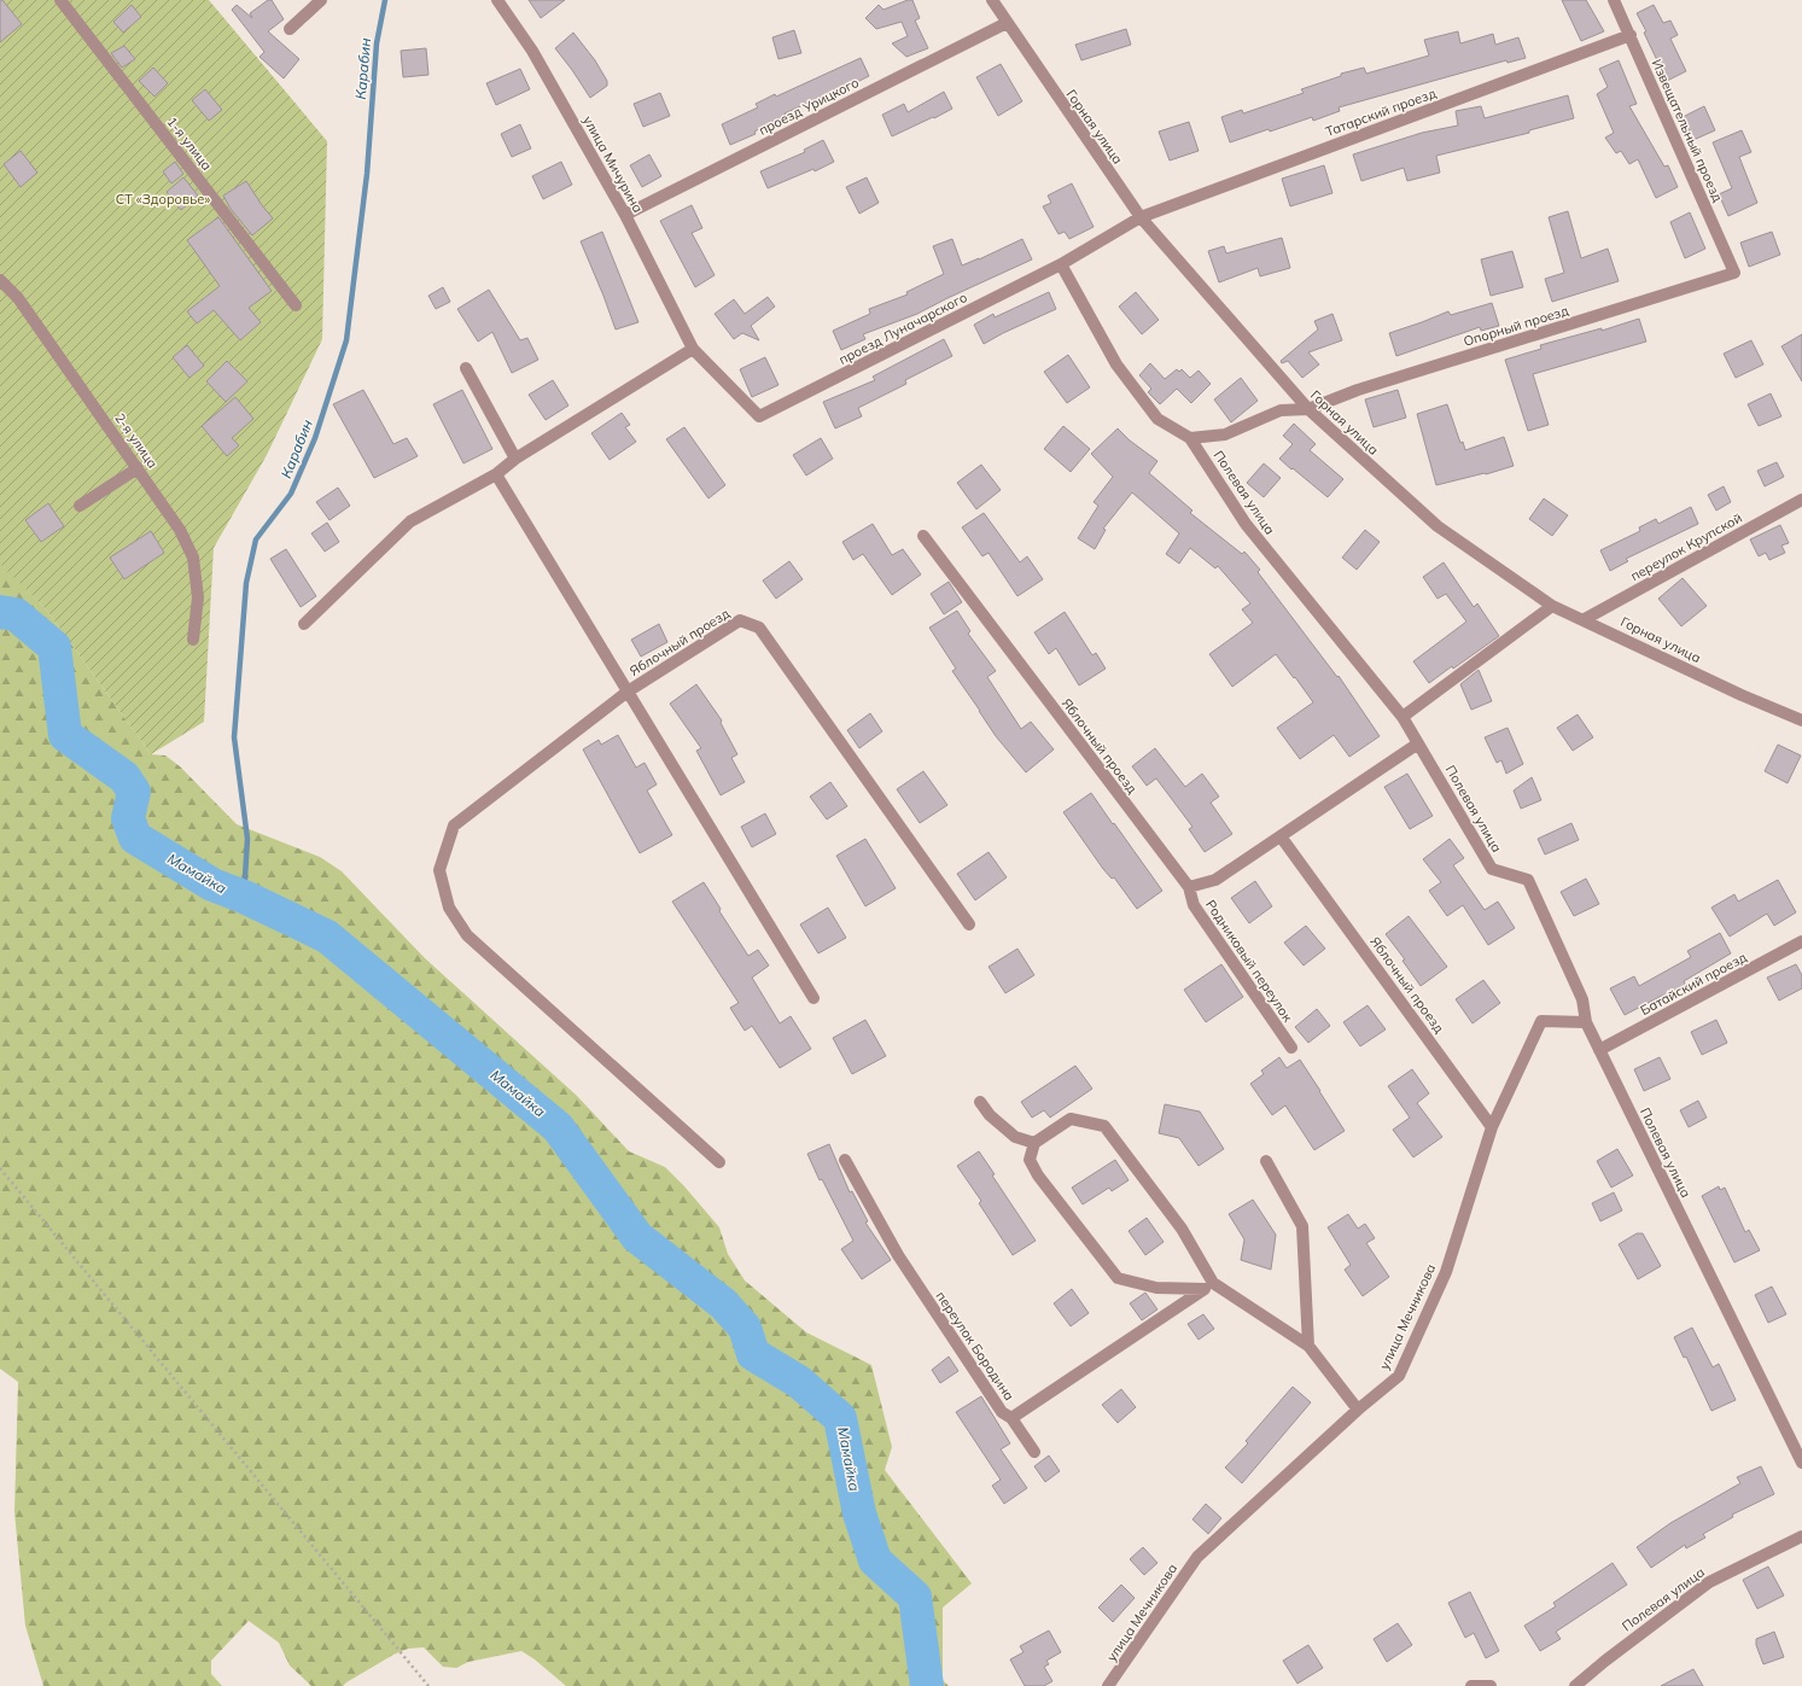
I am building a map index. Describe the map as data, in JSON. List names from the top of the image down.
{
  "streets": {
    "street": [
      "проезд Урицкого",
      "Татарский проезд",
      "Горная улица",
      "Извещательный проезд",
      "1-я улица",
      "улица Мичурина",
      "Опорный проезд",
      "проезд Луначарского",
      "2-я улица",
      "Полевая улица",
      "переулок Крупской",
      "Яблочный проезд",
      "Родниковый переулок",
      "Батайский проезд",
      "улица Мечникова",
      "переулок Бородина"
    ]
  },
  "crossings": [
    ["проезд Урицкого", "Горная улица"],
    ["проезд Урицкого", "улица Мичурина"],
    ["Татарский проезд", "Горная улица"],
    ["Татарский проезд", "Извещательный проезд"],
    ["Татарский проезд", "проезд Луначарского"],
    ["Горная улица", "Опорный проезд"],
    ["Горная улица", "проезд Луначарского"],
    ["Горная улица", "переулок Крупской"],
    ["Извещательный проезд", "Опорный проезд"],
    ["улица Мичурина", "проезд Луначарского"],
    ["Опорный проезд", "Полевая улица"],
    ["проезд Луначарского", "Полевая улица"],
    ["Полевая улица", "Батайский проезд"],
    ["Полевая улица", "улица Мечникова"],
    ["Яблочный проезд", "Родниковый переулок"],
    ["Яблочный проезд", "улица Мечникова"]
  ],
  "water": ["Карабин", "Мамайка"],
  "parks": ["СТ «Здоровье»"]
}
